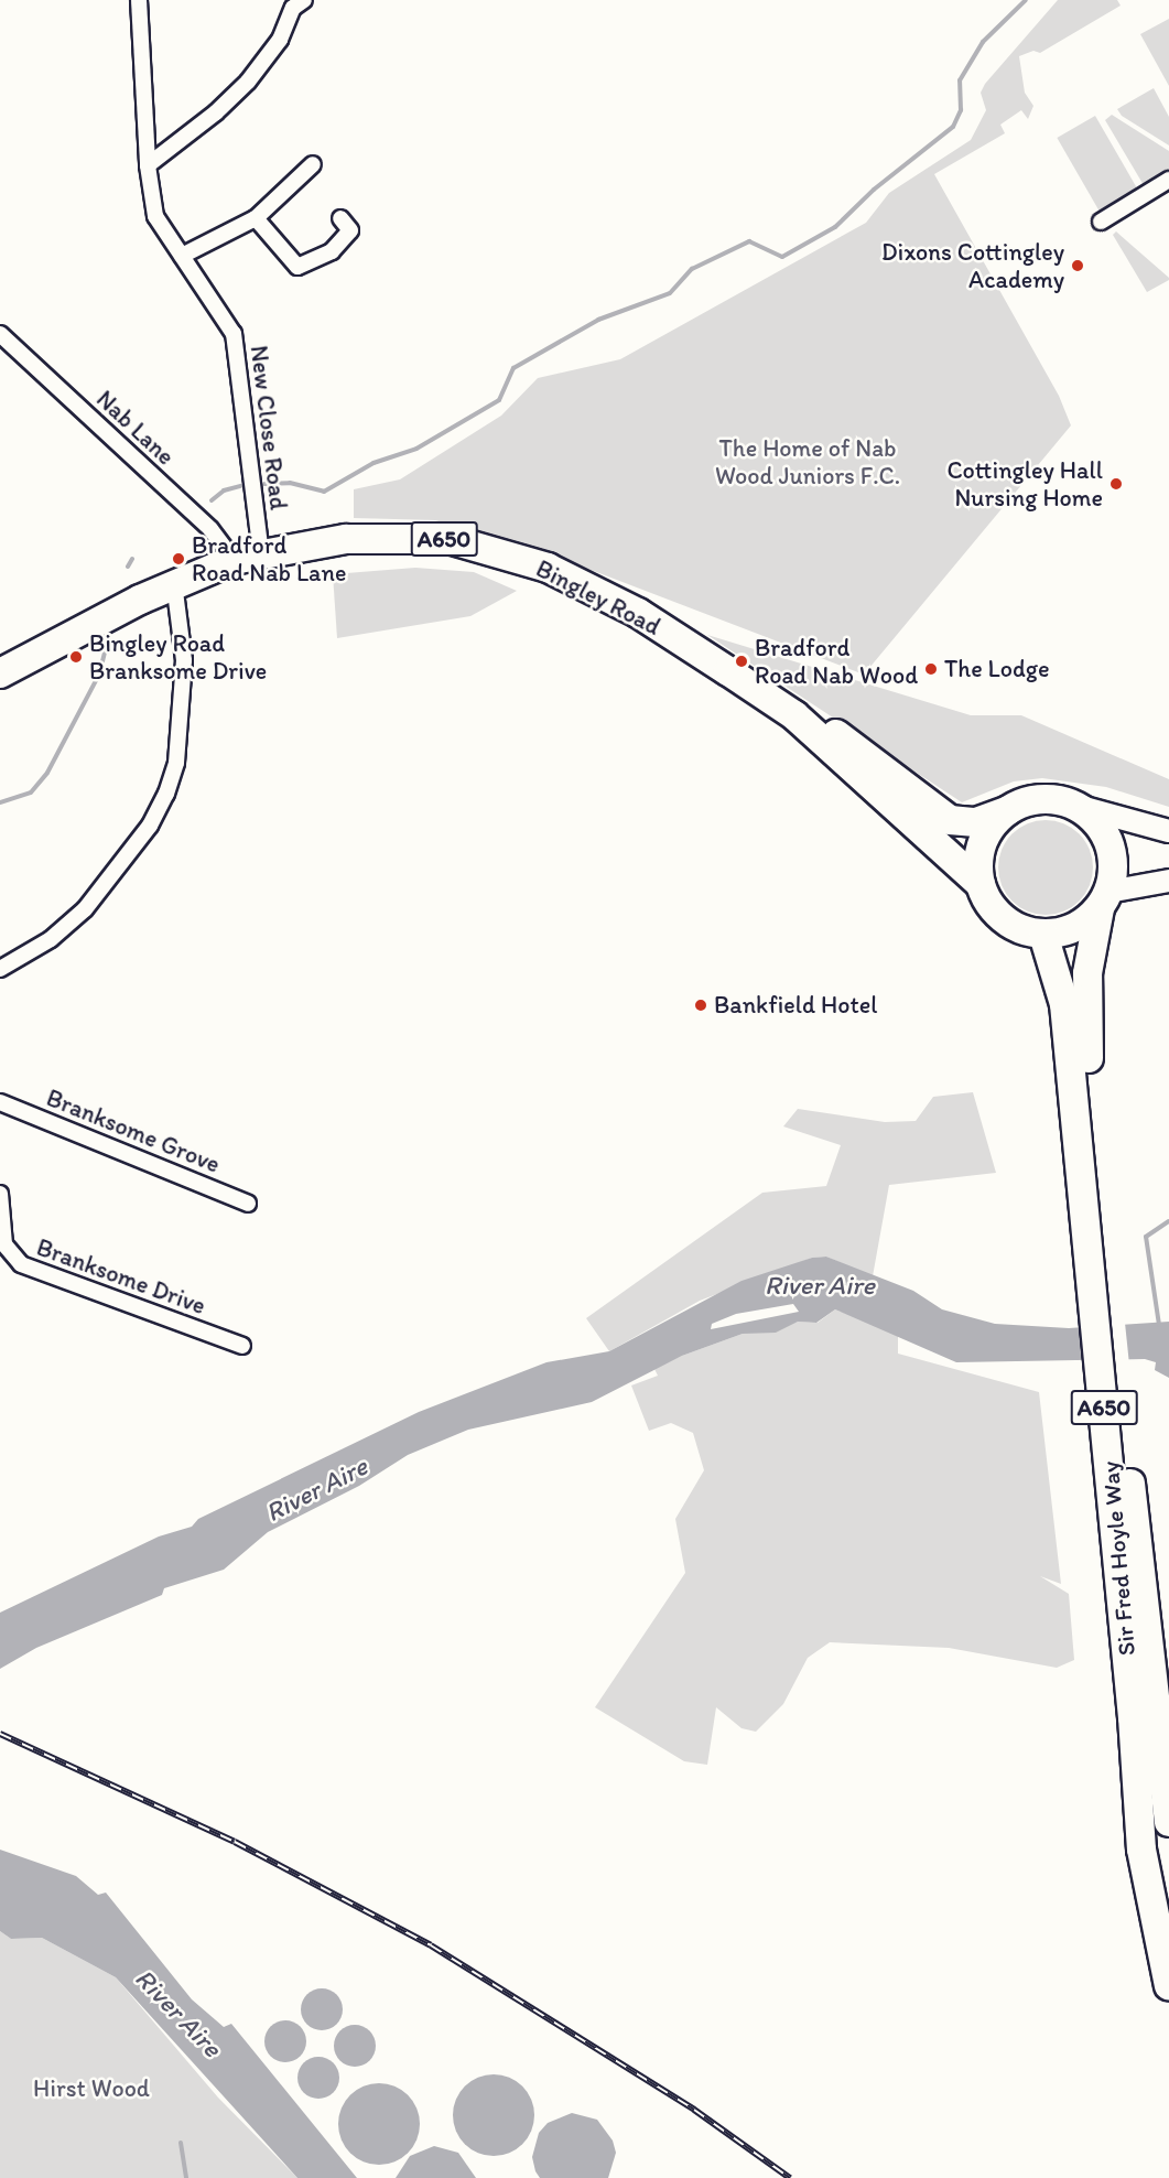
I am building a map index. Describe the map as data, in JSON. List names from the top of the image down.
{
  "streets": {
    "highway": ["A650", "Bingley Road", "Sir Fred Hoyle Way"],
    "street": [
      "Nab Lane",
      "New Close Road",
      "Branksome Grove",
      "Branksome Drive"
    ]
  },
  "crossings": [
    ["Nab Lane", "Bingley Road"],
    ["New Close Road", "Bingley Road"],
    ["A650", "Bingley Road"],
    ["A650", "Sir Fred Hoyle Way"],
    ["Bingley Road", "Sir Fred Hoyle Way"]
  ],
  "water": ["River Aire"],
  "parks": ["The Home of Nab Wood Juniors F.C.", "Hirst Wood"],
  "places": [
    "Dixons Cottingley Academy",
    "Cottingley Hall Nursing Home",
    "Bradford Road Nab Lane",
    "Bingley Road Branksome Drive",
    "Bradford Road Nab Wood",
    "The Lodge",
    "Bankfield Hotel"
  ]
}
